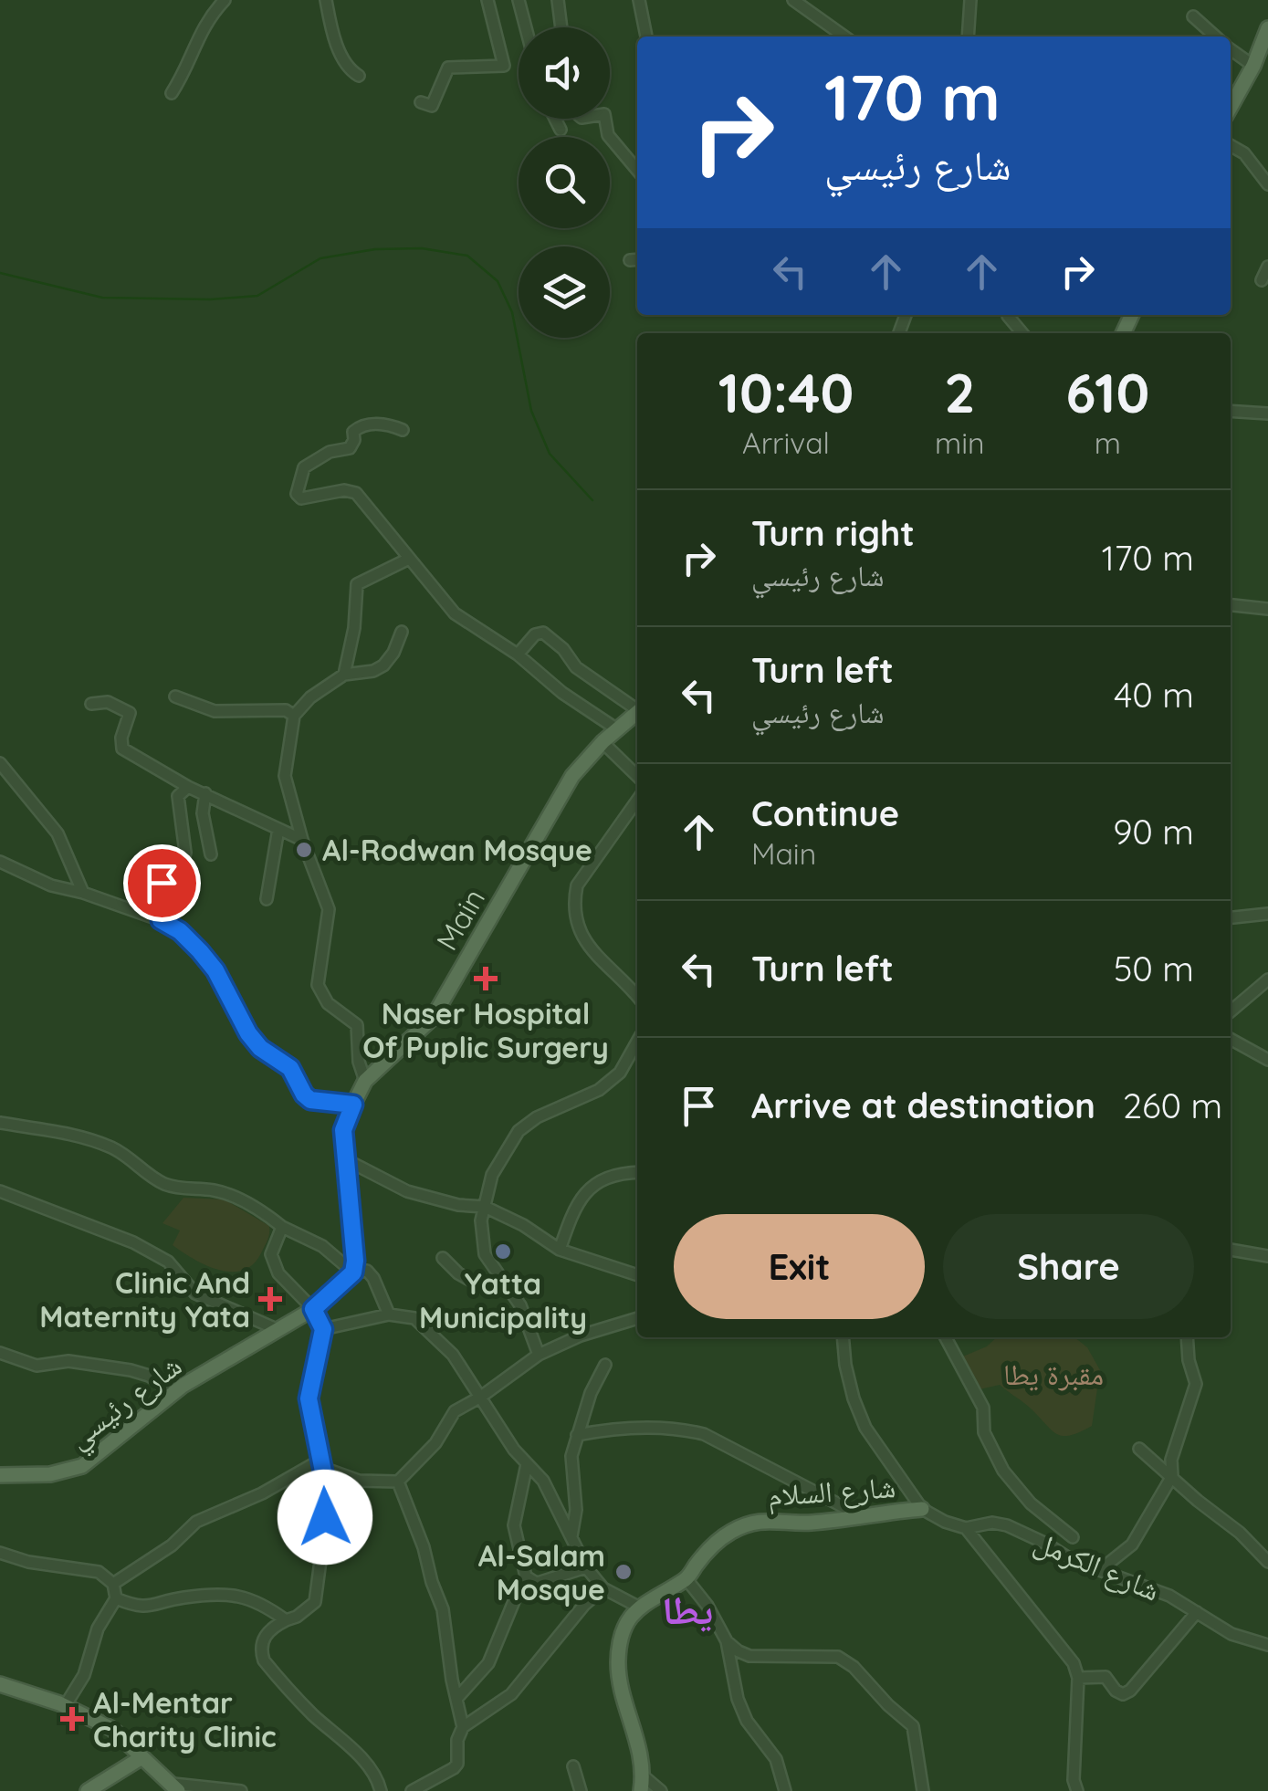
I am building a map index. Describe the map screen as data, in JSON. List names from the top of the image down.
{
  "streets": {
    "main road": ["Main", "شارع رئيسي", "شارع السلام"],
    "street": ["شارع الكرمل"]
  },
  "crossings": [
    ["شارع السلام", "شارع الكرمل"]
  ],
  "districts": ["يطا"],
  "parks": ["مقبرة يطا"],
  "places": {
    "other": ["Al-Rodwan Mosque", "Yatta Municipality", "Al-Salam Mosque"],
    "health": ["Naser Hospital Of Puplic Surgery", "Clinic And Maternity Yata", "Al-Mentar Charity Clinic"]
  },
  "page": {
    "turn": ["170 m", "شارع رئيسي"],
    "eta": [
      "10:40",
      "Arrival",
      "2",
      "min",
      "610",
      "m"
    ],
    "list": [
      {
        "name": "Turn right",
        "note": "شارع رئيسي",
        "value": "170 m"
      },
      {
        "name": "Turn left",
        "note": "شارع رئيسي",
        "value": "40 m"
      },
      {
        "name": "Continue",
        "note": "Main",
        "value": "90 m"
      },
      {
        "name": "Turn left",
        "value": "50 m"
      },
      {
        "name": "Arrive at destination",
        "value": "260 m"
      }
    ],
    "buttons": ["Exit", "Share"]
  }
}
